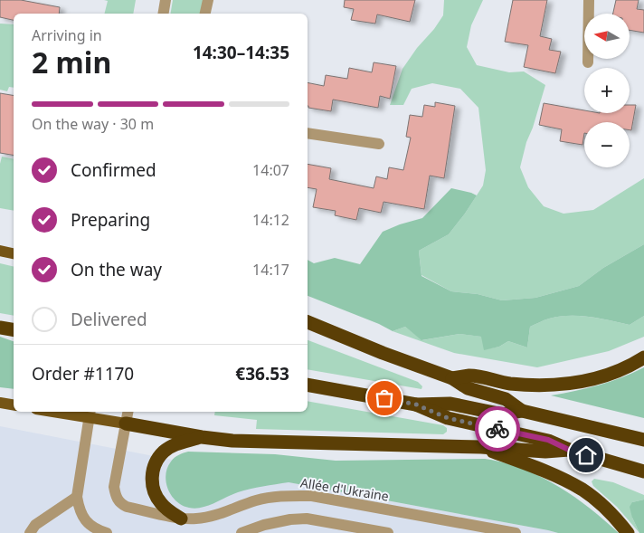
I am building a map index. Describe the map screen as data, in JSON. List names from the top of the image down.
{
  "streets": {
    "street": ["Allée d'Ukraine"]
  },
  "north": "left",
  "page": {
    "map_buttons": ["+", "−"],
    "heading": ["2 min", "Arriving in", "14:30–14:35"],
    "panel": ["Order #1170", "€36.53"],
    "bar": "On the way · 30 m",
    "list": [
      ["Confirmed", "14:07"],
      ["Preparing", "14:12"],
      ["On the way", "14:17"],
      "Delivered"
    ]
  }
}
